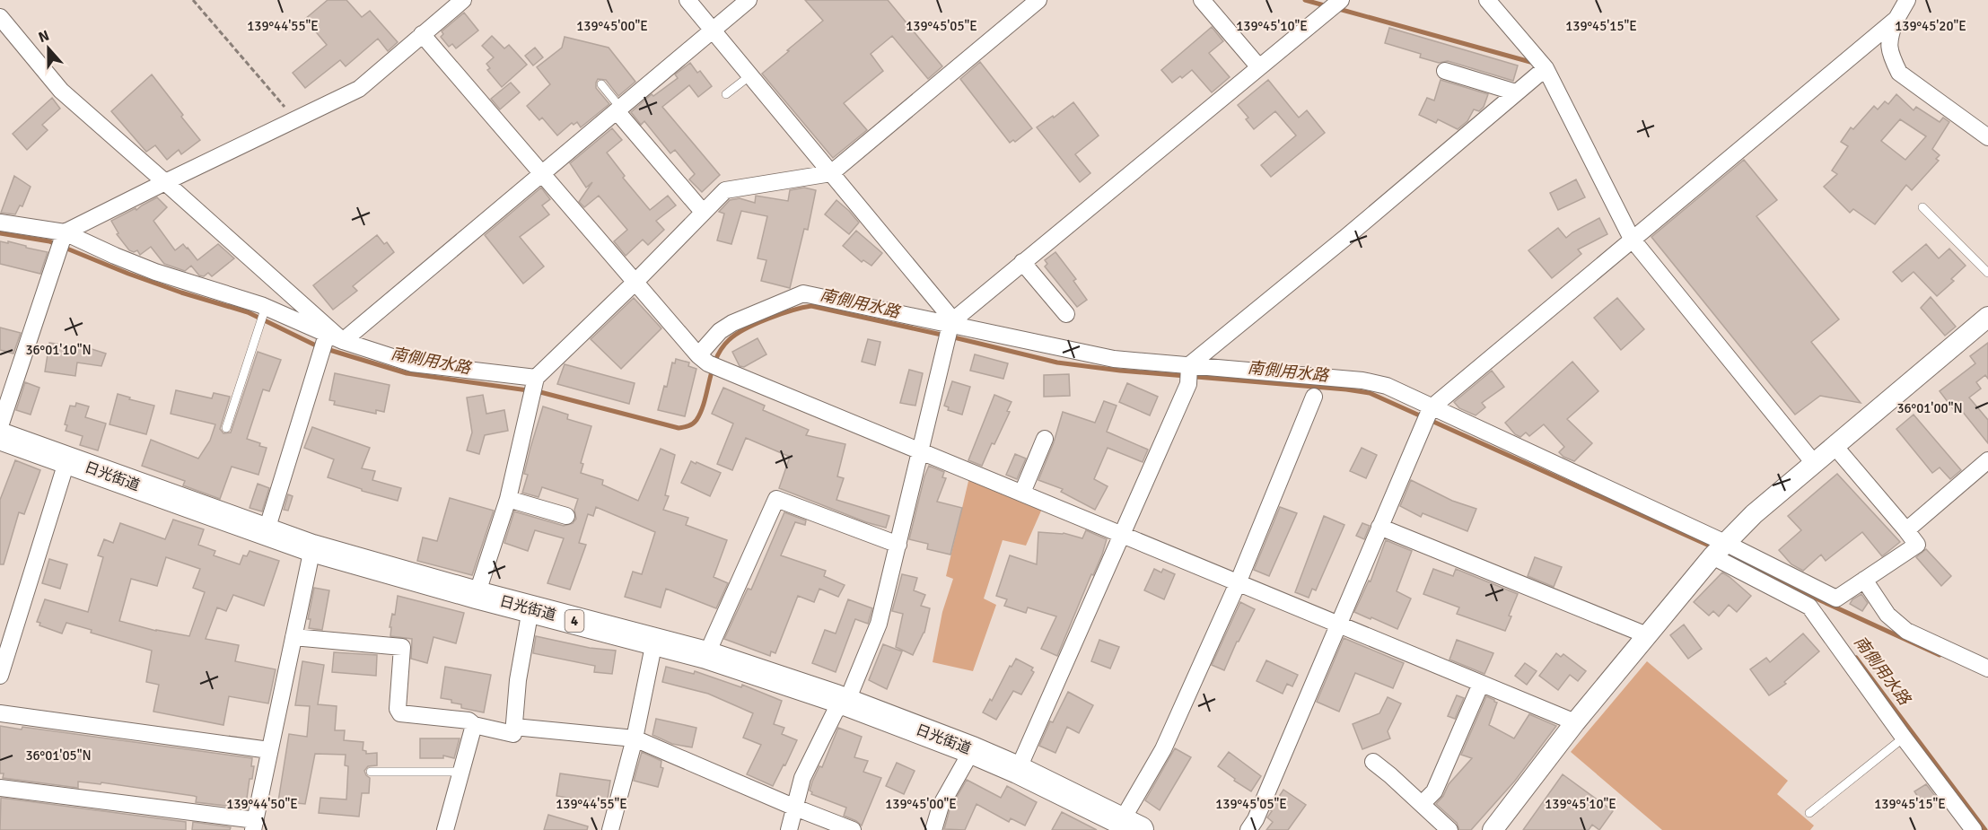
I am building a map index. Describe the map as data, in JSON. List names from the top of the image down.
{
  "streets": {
    "highway": ["日光街道", "4"]
  },
  "water": ["南側用水路"],
  "north": "top",
  "coordinates": [
    "139°44'55\"E",
    "139°45'00\"E",
    "139°45'05\"E",
    "139°45'10\"E",
    "139°45'15\"E",
    "139°45'20\"E",
    "36°01'10\"N",
    "36°01'00\"N",
    "36°01'05\"N",
    "139°44'50\"E"
  ]
}
